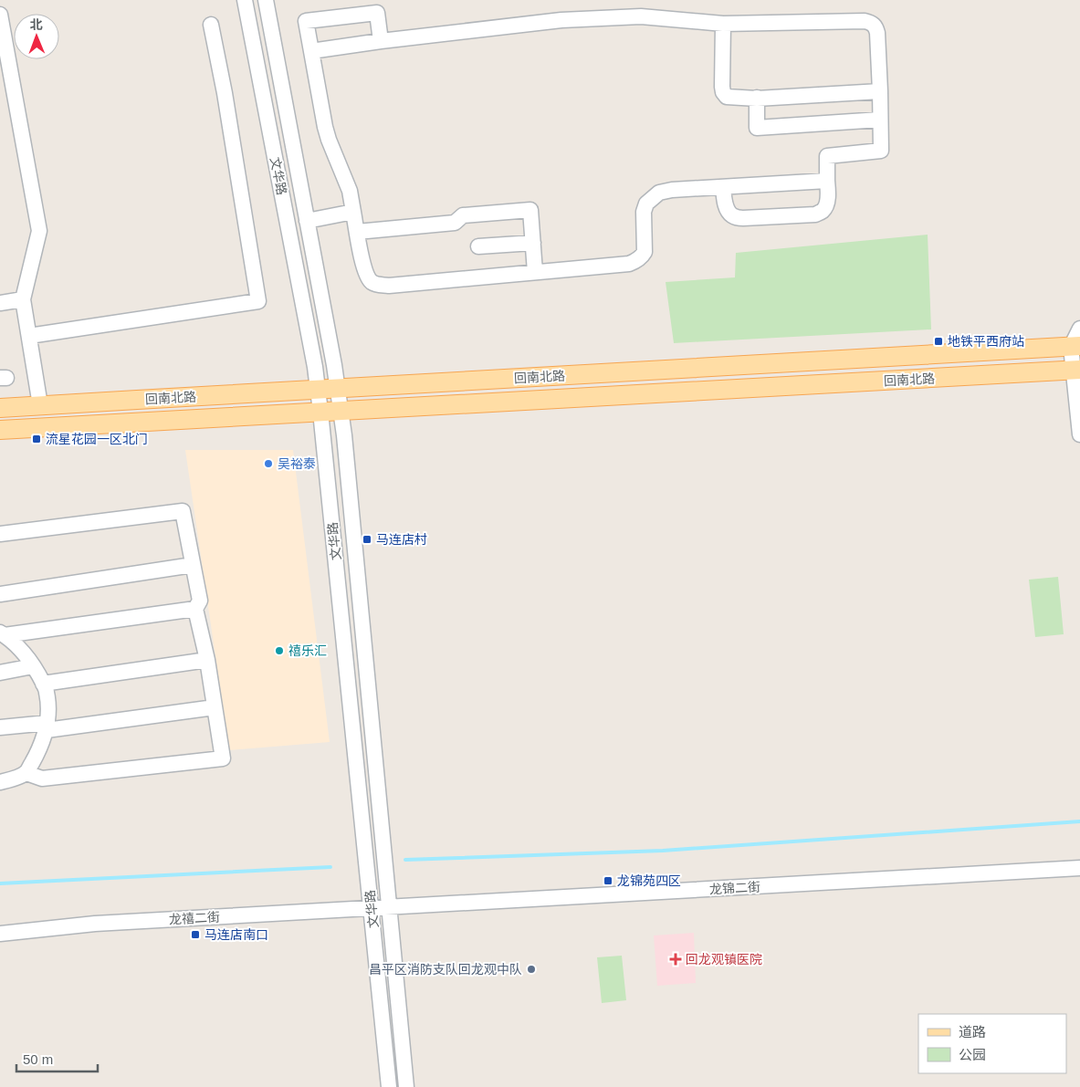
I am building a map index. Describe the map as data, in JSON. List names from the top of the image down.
{
  "streets": {
    "main road": ["回南北路"],
    "street": ["文华路", "龙锦二街", "龙禧二街"]
  },
  "crossings": [
    ["文华路", "回南北路"],
    ["文华路", "龙锦二街"],
    ["文华路", "龙禧二街"],
    ["龙锦二街", "龙禧二街"]
  ],
  "places": {
    "transit": [
      "地铁平西府站",
      "流星花园一区北门",
      "马连店村",
      "龙锦苑四区",
      "马连店南口"
    ],
    "other": ["吴裕泰", "禧乐汇", "昌平区消防支队回龙观中队"],
    "health": ["回龙观镇医院"]
  },
  "legend": ["道路", "公园"],
  "scale_bar": "50 m",
  "north": "top"
}
